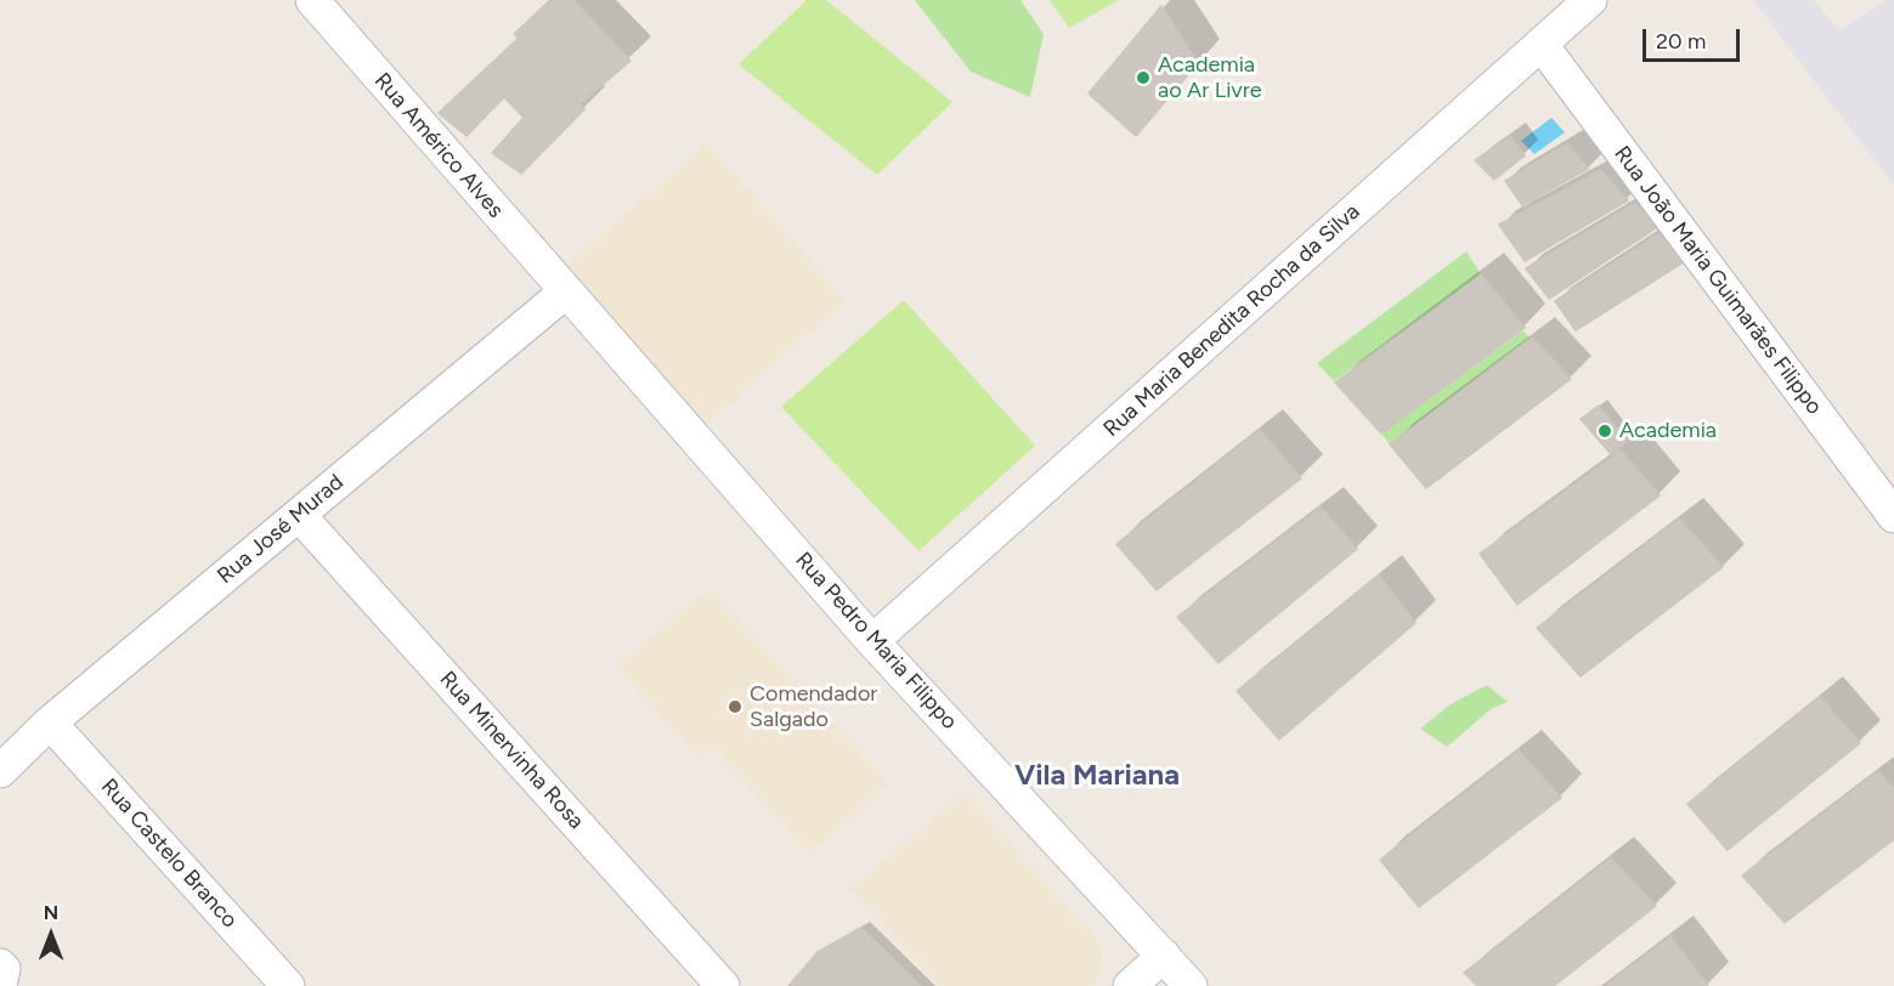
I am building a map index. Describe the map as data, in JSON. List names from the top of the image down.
{
  "streets": {
    "street": [
      "Rua Américo Alves",
      "Rua João Maria Guimarães Filippo",
      "Rua Maria Benedita Rocha da Silva",
      "Rua José Murad",
      "Rua Pedro Maria Filippo",
      "Rua Minervinha Rosa",
      "Rua Castelo Branco"
    ]
  },
  "crossings": [
    ["Rua Américo Alves", "Rua José Murad"],
    ["Rua Américo Alves", "Rua Pedro Maria Filippo"],
    ["Rua João Maria Guimarães Filippo", "Rua Maria Benedita Rocha da Silva"],
    ["Rua Maria Benedita Rocha da Silva", "Rua Pedro Maria Filippo"],
    ["Rua José Murad", "Rua Pedro Maria Filippo"],
    ["Rua José Murad", "Rua Minervinha Rosa"],
    ["Rua José Murad", "Rua Castelo Branco"]
  ],
  "districts": ["Vila Mariana"],
  "places": ["Academia ao Ar Livre", "Academia", "Comendador Salgado"],
  "scale_bar": "20 m",
  "north": "top"
}
